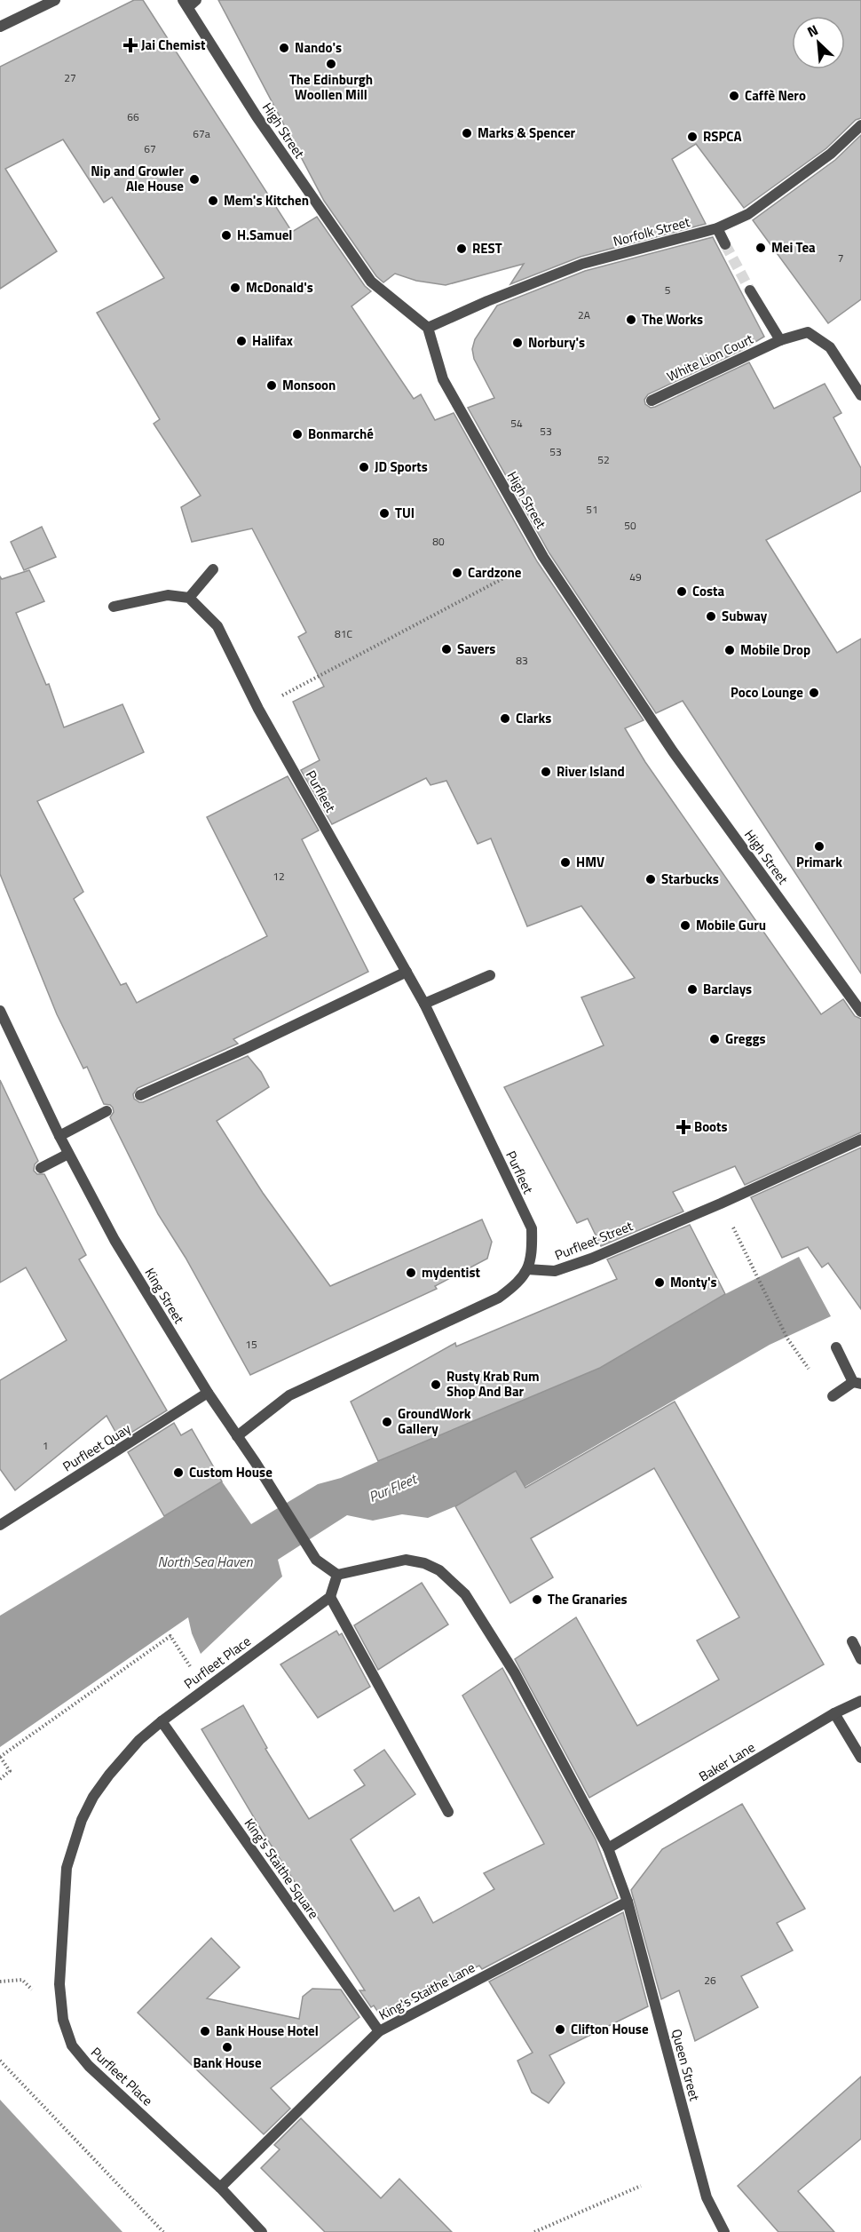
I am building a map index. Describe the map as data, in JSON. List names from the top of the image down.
{
  "streets": {
    "street": [
      "High Street",
      "Norfolk Street",
      "White Lion Court",
      "Purfleet",
      "Purfleet Street",
      "King Street",
      "Purfleet Quay",
      "Purfleet Place",
      "Baker Lane",
      "King's Staithe Square",
      "King's Staithe Lane",
      "Queen Street"
    ]
  },
  "crossings": [
    ["High Street", "Norfolk Street"],
    ["Purfleet", "Purfleet Street"],
    ["King Street", "Purfleet Quay"],
    ["Purfleet Place", "King's Staithe Square"],
    ["Purfleet Place", "King's Staithe Lane"],
    ["King's Staithe Square", "King's Staithe Lane"],
    ["King's Staithe Lane", "Queen Street"]
  ],
  "water": ["Pur Fleet", "North Sea Haven"],
  "places": {
    "health": ["Jai Chemist", "Boots"],
    "other": [
      "Nando's",
      "The Edinburgh Woollen Mill",
      "Caffè Nero",
      "Marks & Spencer",
      "RSPCA",
      "Nip and Growler Ale House",
      "Mem's Kitchen",
      "H.Samuel",
      "Mei Tea",
      "REST",
      "McDonald's",
      "The Works",
      "Halifax",
      "Norbury's",
      "Monsoon",
      "Bonmarché",
      "JD Sports",
      "TUI",
      "Cardzone",
      "Costa",
      "Subway",
      "Savers",
      "Mobile Drop",
      "Poco Lounge",
      "Clarks",
      "River Island",
      "Primark",
      "HMV",
      "Starbucks",
      "Mobile Guru",
      "Barclays",
      "Greggs",
      "mydentist",
      "Monty's",
      "Rusty Krab Rum Shop And Bar",
      "GroundWork Gallery",
      "Custom House",
      "The Granaries",
      "Clifton House",
      "Bank House Hotel",
      "Bank House"
    ]
  },
  "house_numbers": [
    "27",
    "66",
    "67a",
    "67",
    "7",
    "5",
    "2A",
    "54",
    "53",
    "53",
    "52",
    "51",
    "50",
    "80",
    "49",
    "81C",
    "83",
    "12",
    "15",
    "1",
    "26"
  ],
  "north": "top left"
}
